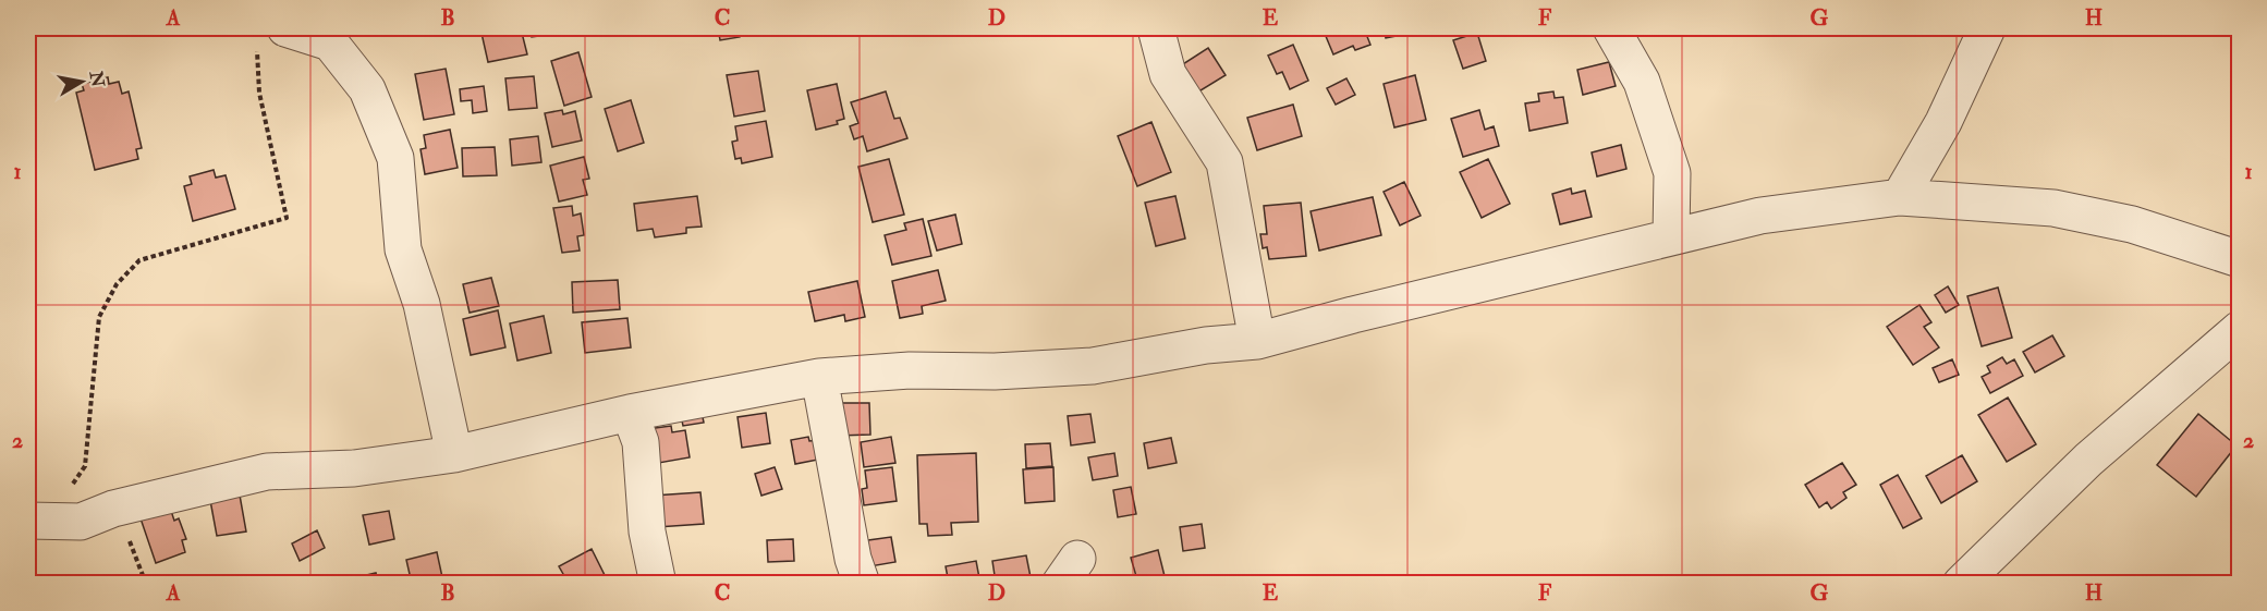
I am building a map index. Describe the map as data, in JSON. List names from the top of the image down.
{
  "north": "right",
  "grid": {
    "columns": [
      "A",
      "B",
      "C",
      "D",
      "E",
      "F",
      "G",
      "H"
    ],
    "rows": ["1", "2"]
  }
}
